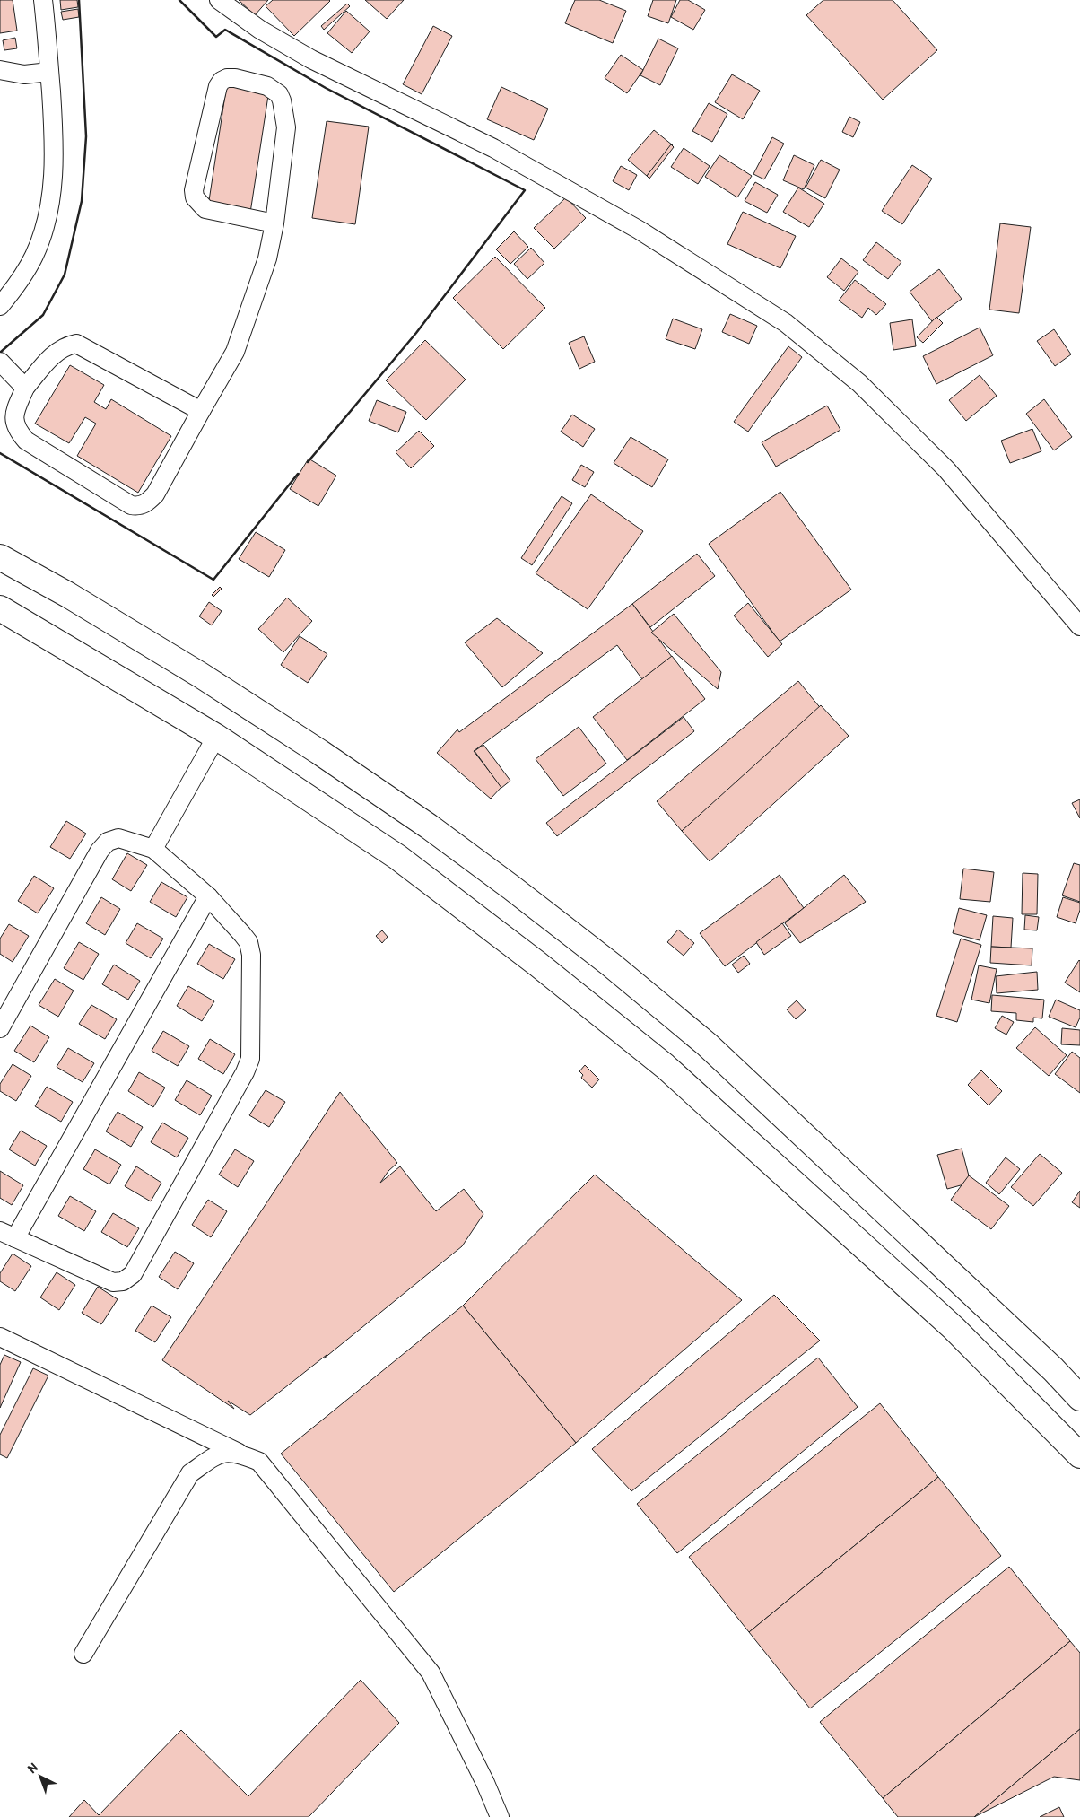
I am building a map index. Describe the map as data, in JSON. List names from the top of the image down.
{
  "north": "top left"
}
